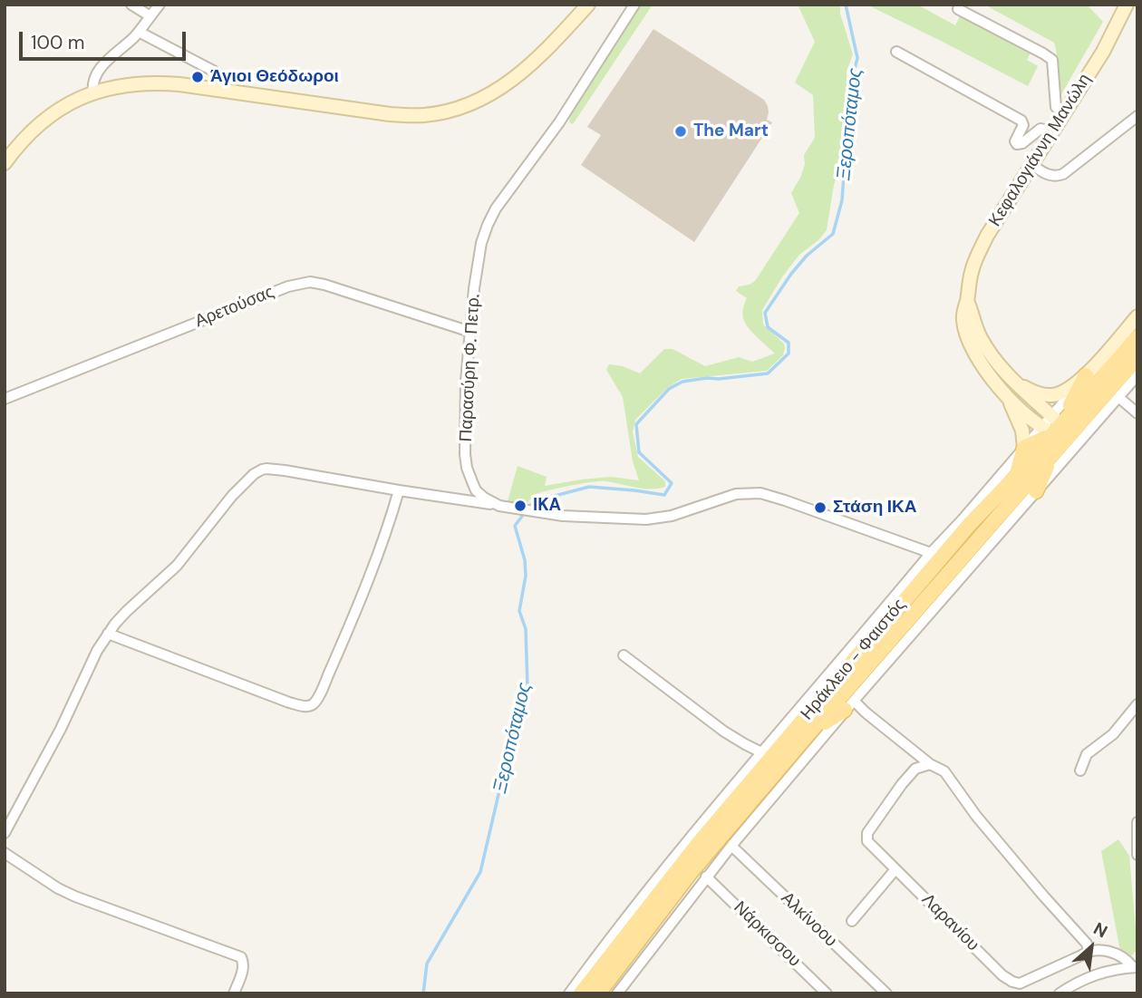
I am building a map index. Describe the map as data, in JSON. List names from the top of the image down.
{
  "streets": {
    "main road": ["Κεφαλογιάννη Μανώλη", "Ηράκλειο - Φαιστός"],
    "street": [
      "Αρετούσας",
      "Παρασύρη Φ. Πετρ.",
      "Αλκίνοου",
      "Λαρανίου",
      "Νάρκισσου"
    ]
  },
  "crossings": [
    ["Κεφαλογιάννη Μανώλη", "Ηράκλειο - Φαιστός"],
    ["Αρετούσας", "Παρασύρη Φ. Πετρ."]
  ],
  "water": ["Ξεροπόταμος"],
  "places": [
    "Άγιοι Θεόδωροι",
    "The Mart",
    "IKA",
    "Στάση ΙΚΑ"
  ],
  "scale_bar": "100 m",
  "north": "top right"
}
